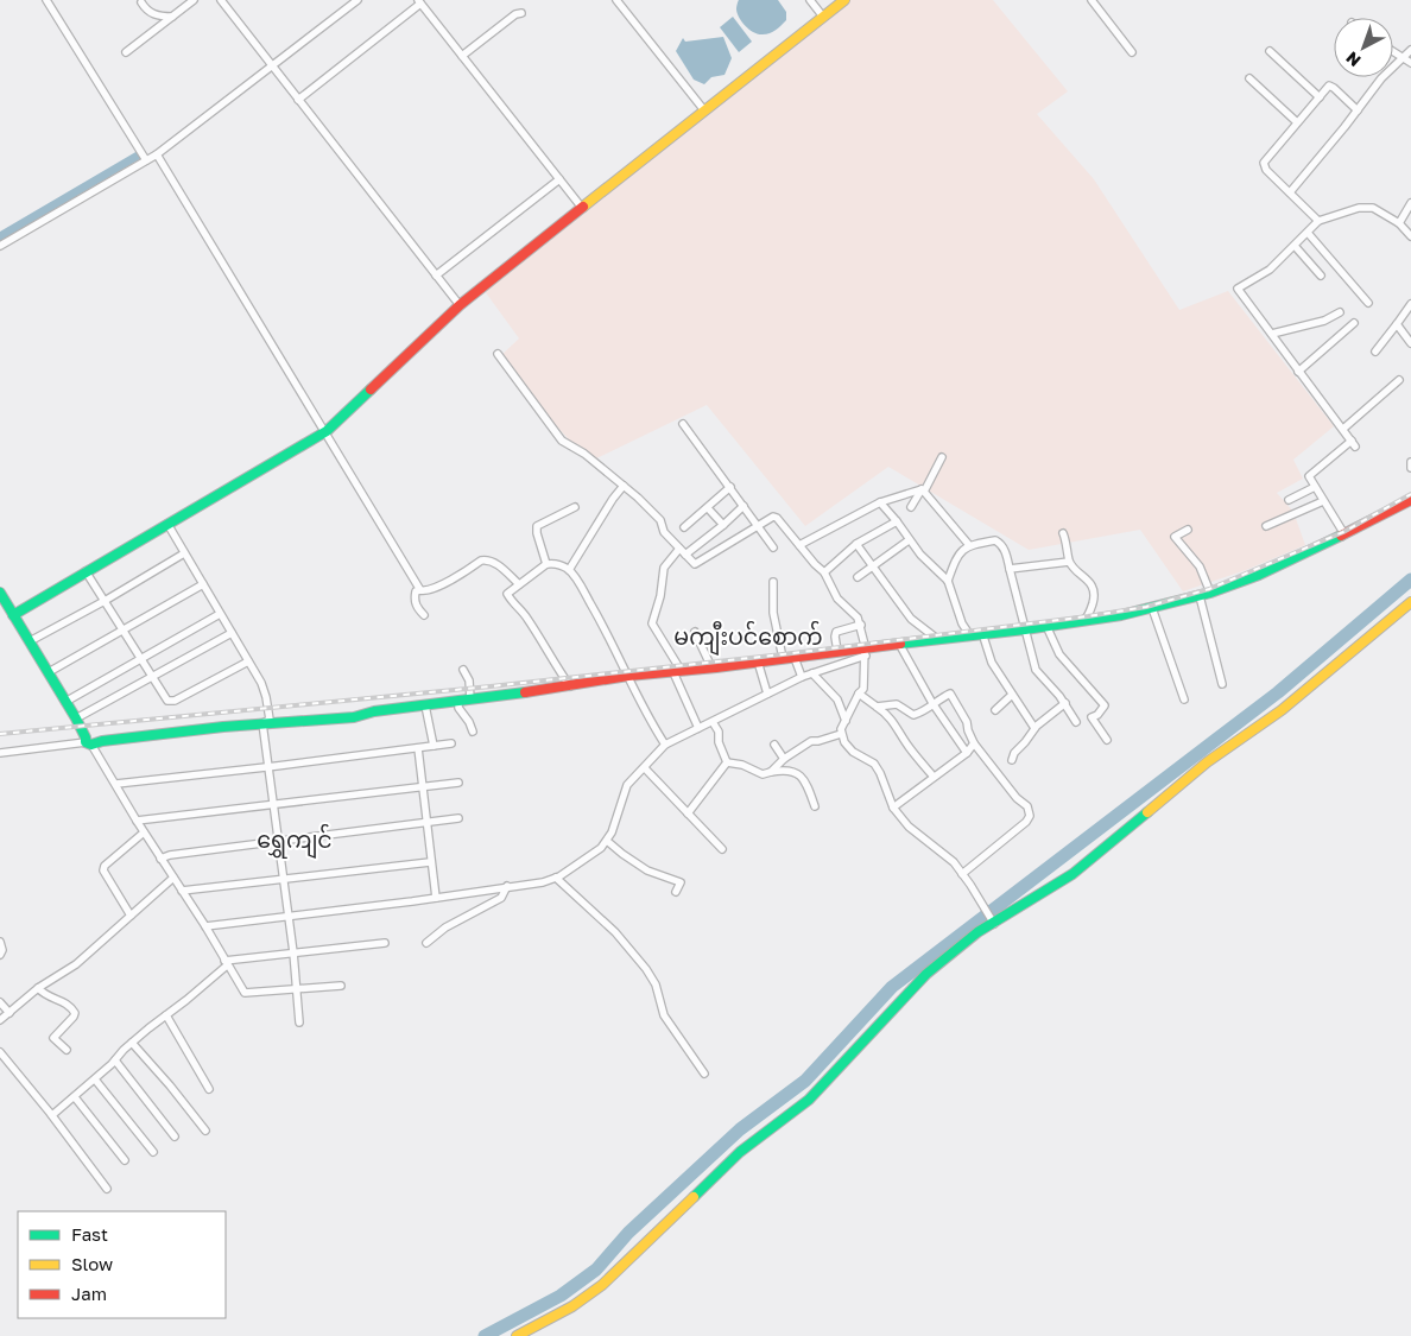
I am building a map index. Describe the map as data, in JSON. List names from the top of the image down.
{
  "districts": ["မကျီးပင်စောက်", "ရွှေကျင်"],
  "legend": ["Fast", "Slow", "Jam"],
  "north": "bottom left"
}
